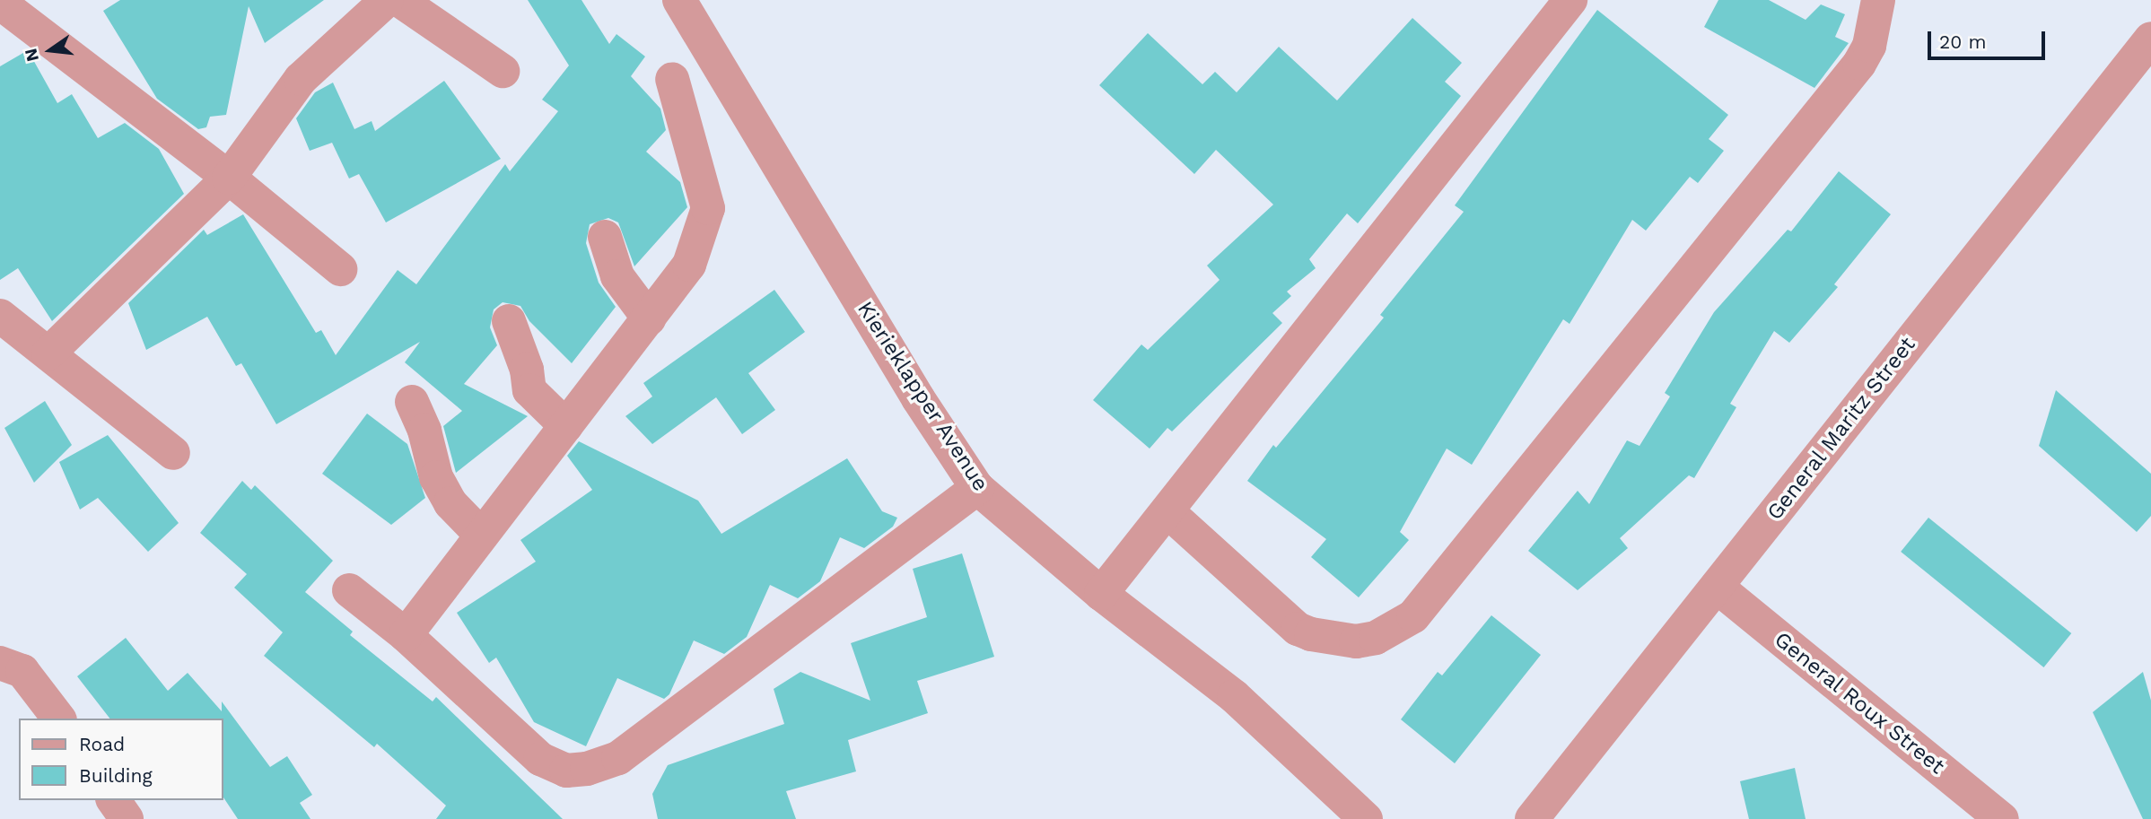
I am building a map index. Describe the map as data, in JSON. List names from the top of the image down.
{
  "streets": {
    "street": ["Kierieklapper Avenue", "General Maritz Street", "General Roux Street"]
  },
  "crossings": [
    ["General Maritz Street", "General Roux Street"]
  ],
  "legend": ["Road", "Building"],
  "scale_bar": "20 m",
  "north": "left"
}
